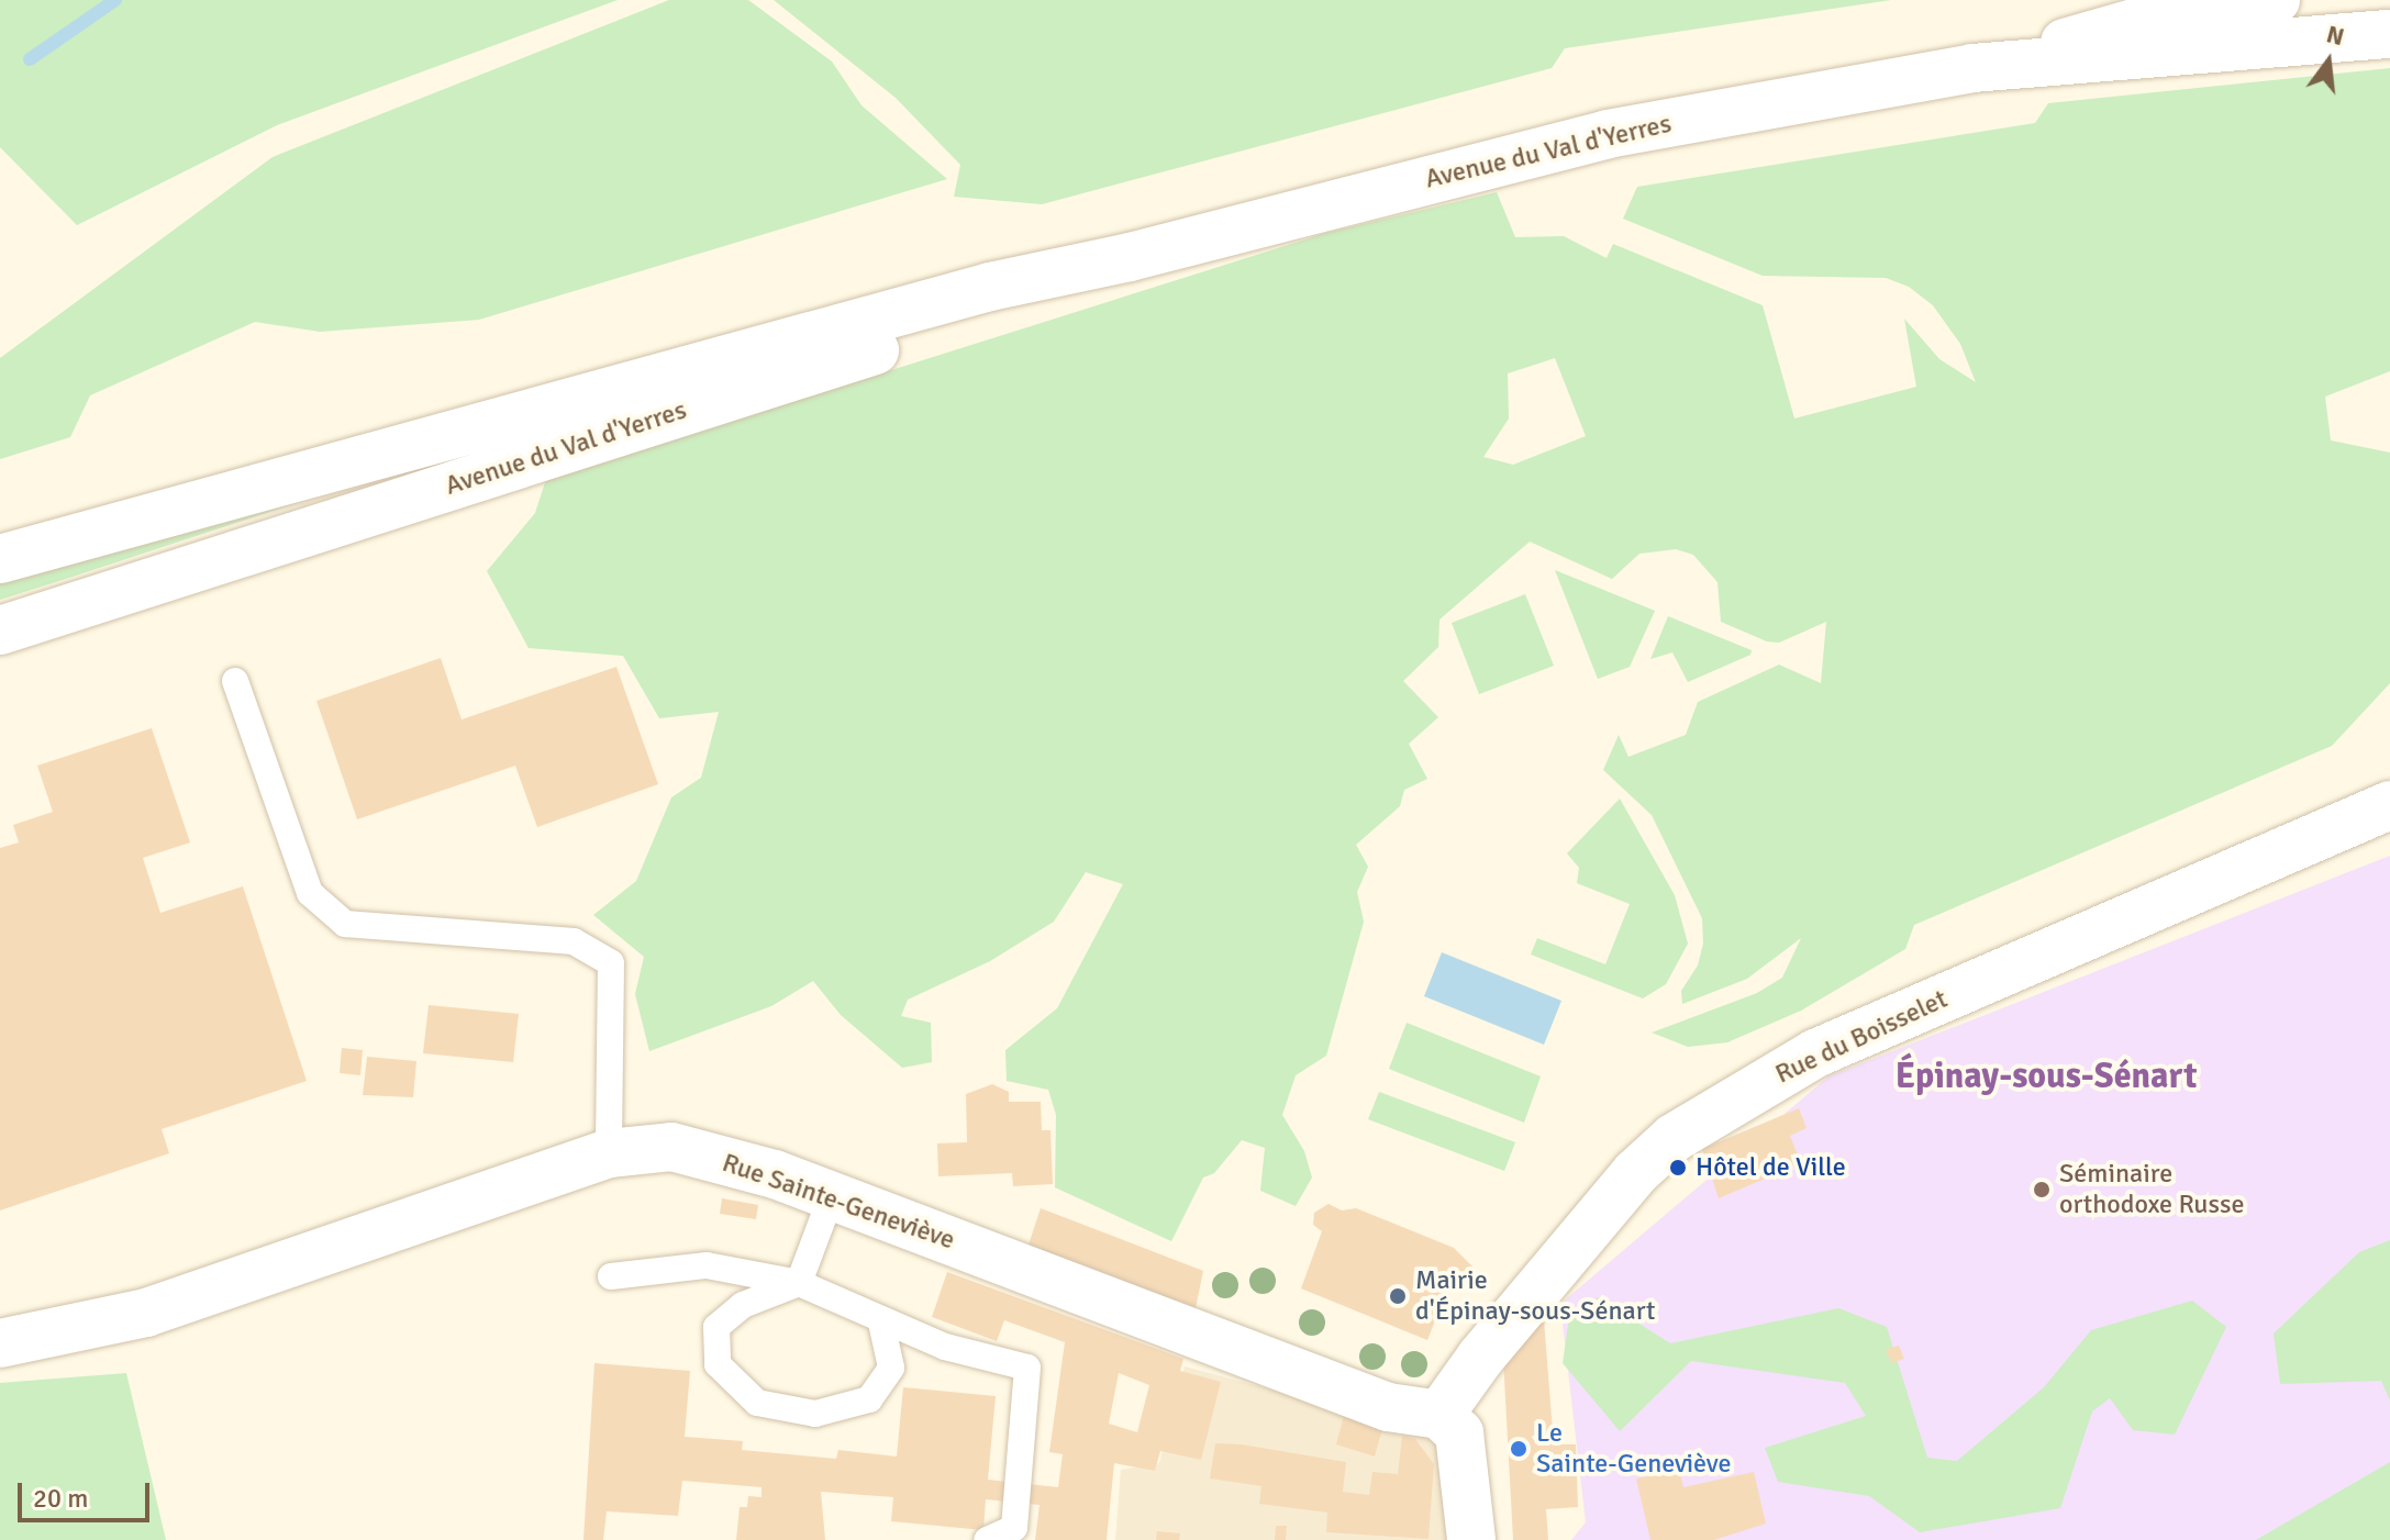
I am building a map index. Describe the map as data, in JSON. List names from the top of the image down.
{
  "streets": {
    "main road": ["Avenue du Val d'Yerres", "Rue du Boisselet", "Rue Sainte-Geneviève"]
  },
  "crossings": [
    ["Rue du Boisselet", "Rue Sainte-Geneviève"]
  ],
  "districts": ["Épinay-sous-Sénart"],
  "places": [
    "Hôtel de Ville",
    "Séminaire orthodoxe Russe",
    "Mairie d'Épinay-sous-Sénart",
    "Le Sainte-Geneviève"
  ],
  "scale_bar": "20 m",
  "north": "top"
}
